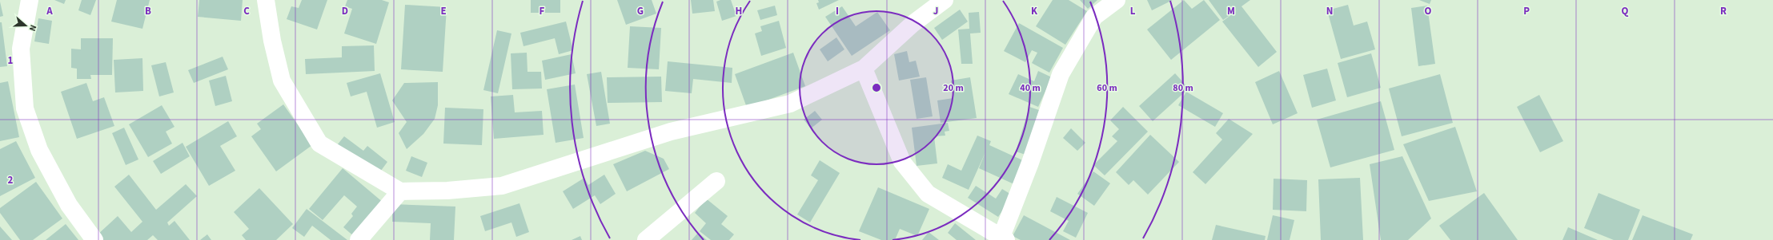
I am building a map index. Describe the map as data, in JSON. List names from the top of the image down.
{
  "north": "right",
  "grid": {
    "columns": [
      "A",
      "B",
      "C",
      "D",
      "E",
      "F",
      "G",
      "H",
      "I",
      "J",
      "K",
      "L",
      "M",
      "N",
      "O",
      "P",
      "Q",
      "R"
    ],
    "rows": ["1", "2"]
  },
  "rings": [
    "20 m",
    "40 m",
    "60 m",
    "80 m"
  ]
}
